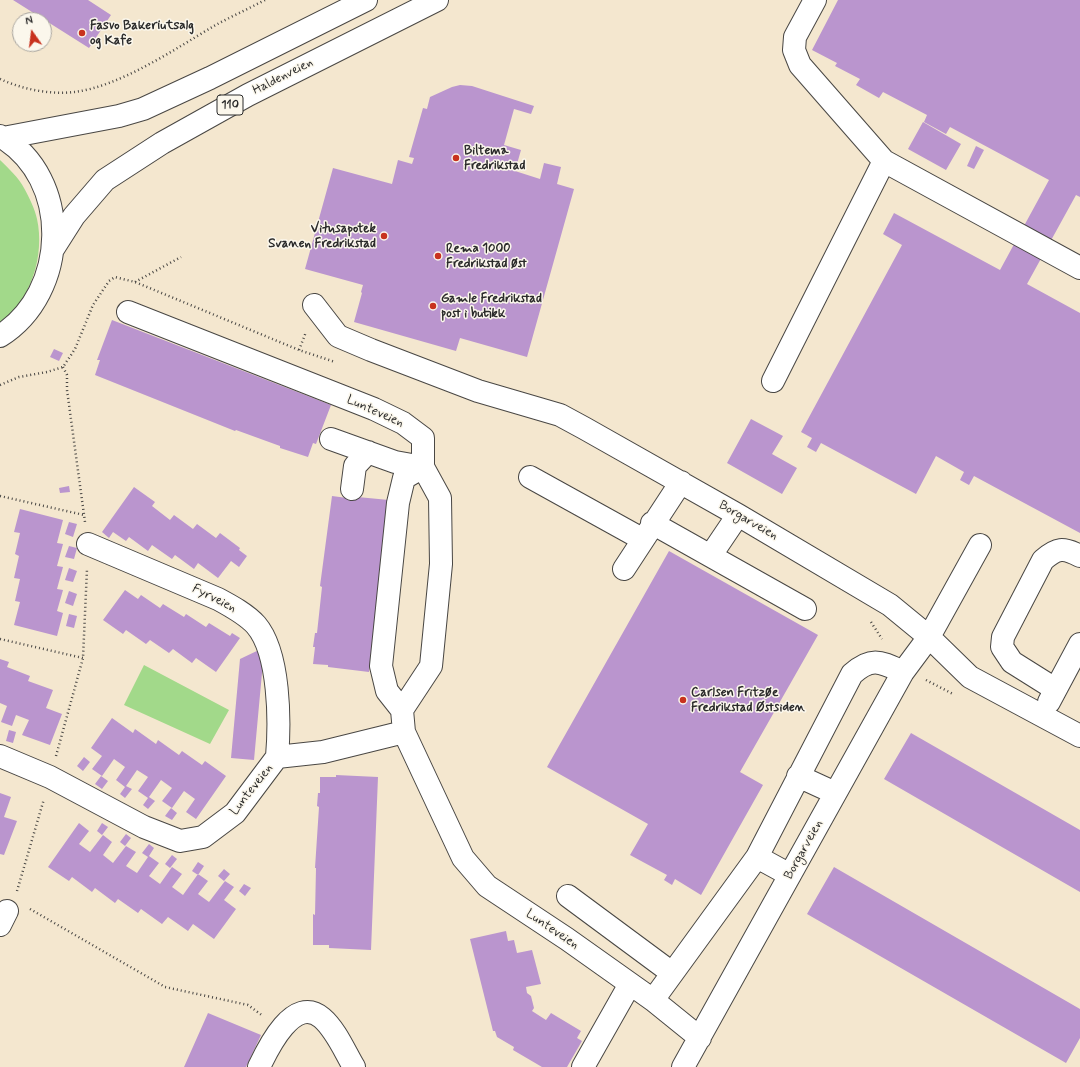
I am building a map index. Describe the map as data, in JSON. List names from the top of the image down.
{
  "streets": {
    "main road": [
      "Haldenveien",
      "110",
      "Lunteveien",
      "Borgarveien",
      "Fyrveien"
    ]
  },
  "crossings": [
    ["Haldenveien", "110"],
    ["Lunteveien", "Borgarveien"],
    ["Lunteveien", "Fyrveien"]
  ],
  "places": [
    "Fasvo Bakeriutsalg og Kafe",
    "Biltema Fredrikstad",
    "Vitusapotek Svanen Fredrikstad",
    "Rema 1000 Fredrikstad øst",
    "Gamle Fredrikstad post i butikk",
    "Carlsen Fritzøe Fredrikstad Østsiden"
  ],
  "north": "top"
}
